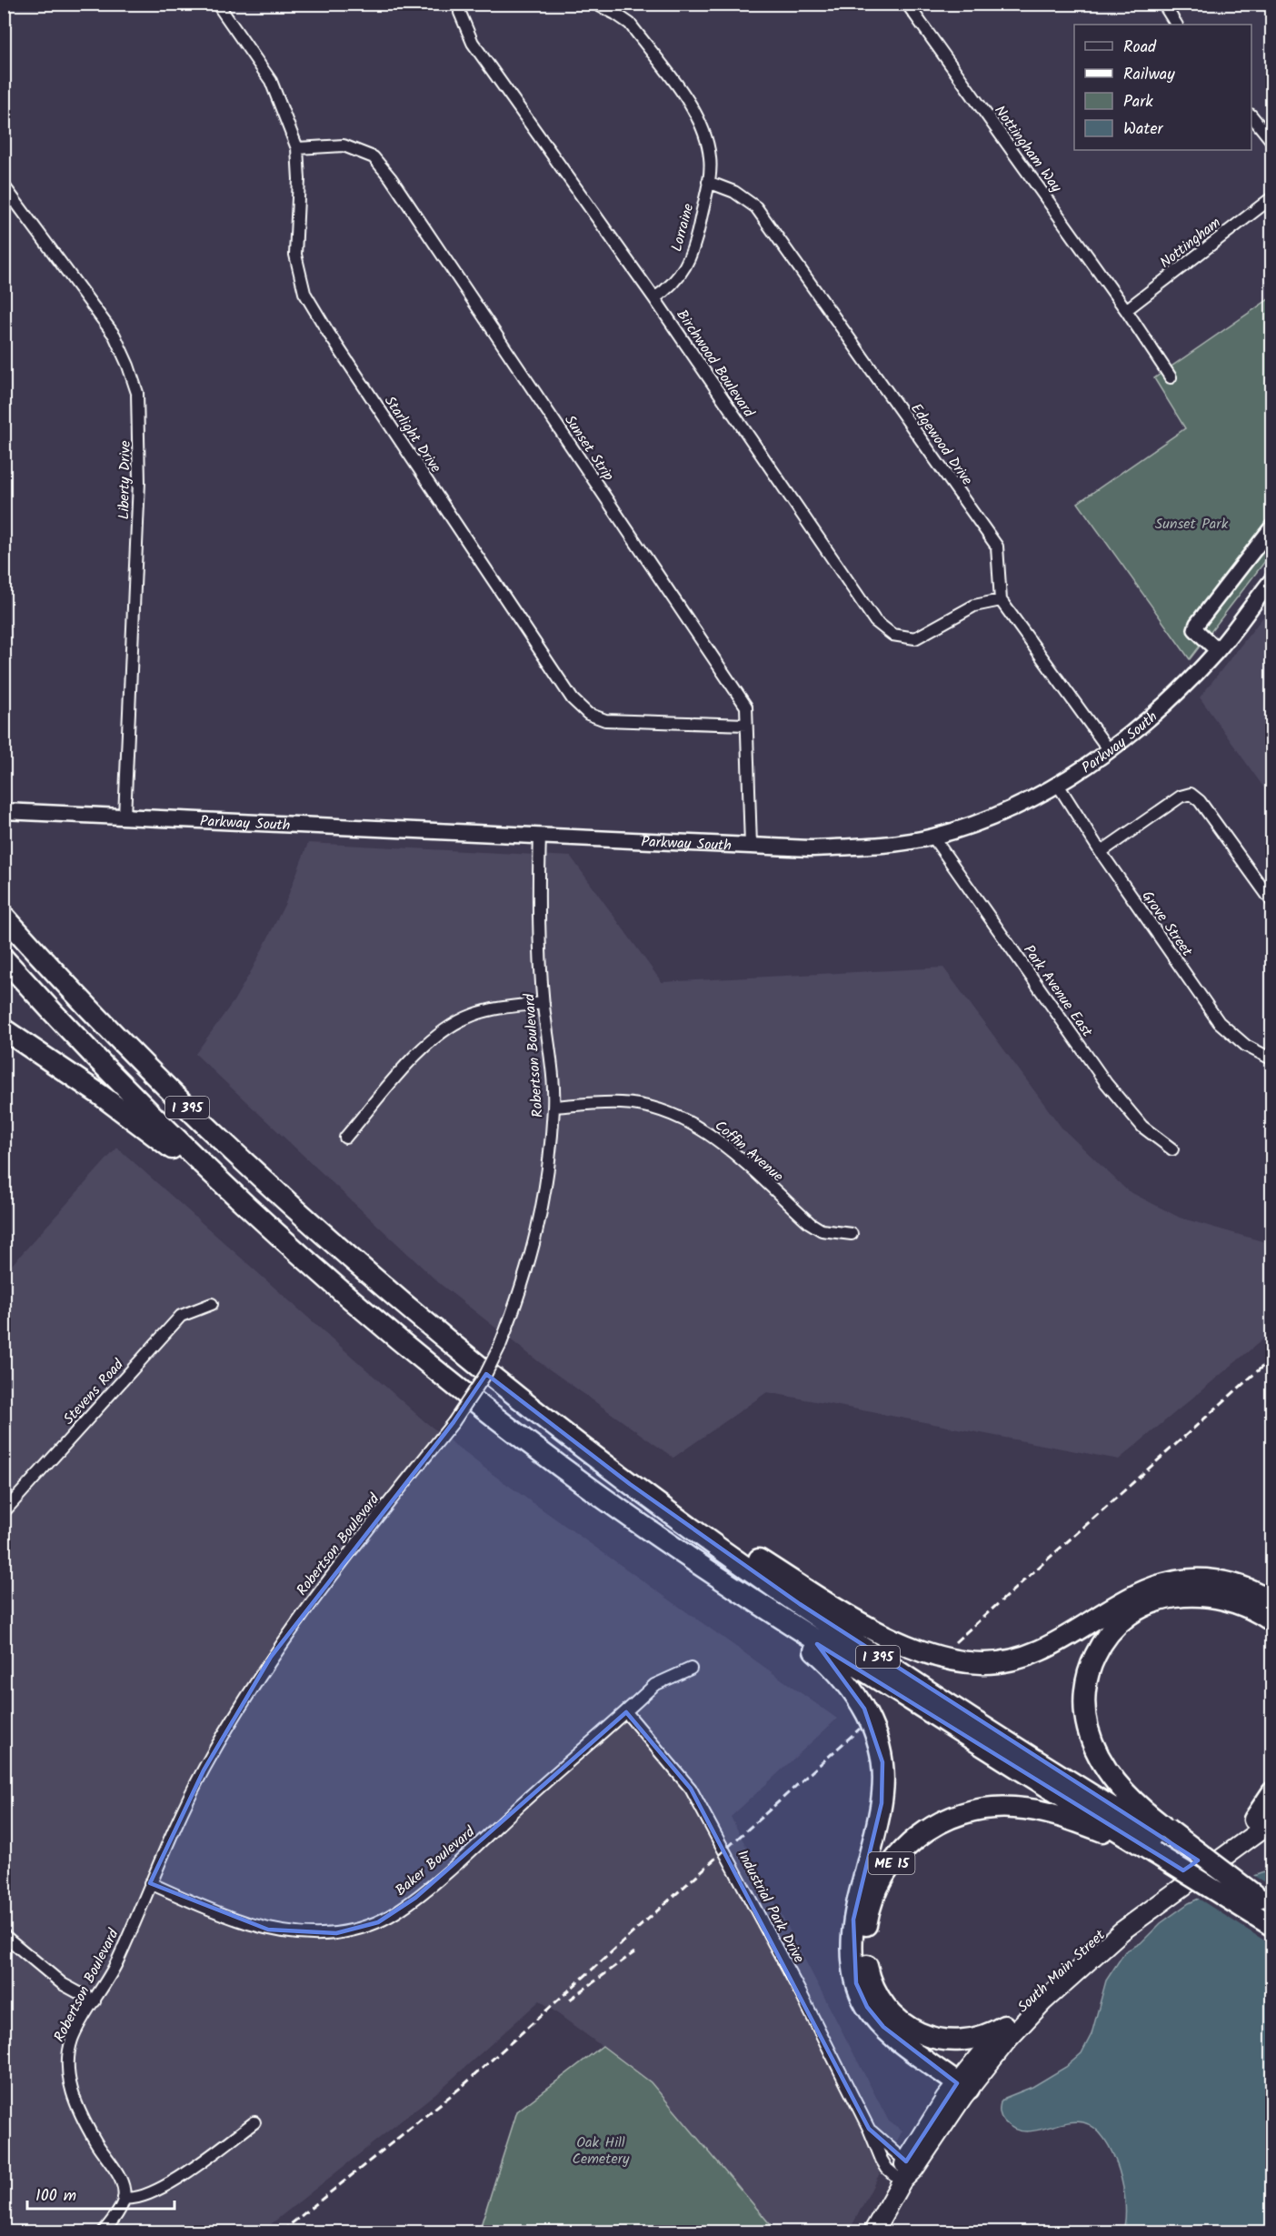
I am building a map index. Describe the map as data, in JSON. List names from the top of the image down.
{
  "streets": {
    "highway": ["I 395", "ME 15"],
    "main road": ["Parkway South", "South Main Street"],
    "street": [
      "Nottingham Way",
      "Lorraine",
      "Nottingham",
      "Birchwood Boulevard",
      "Starlight Drive",
      "Edgewood Drive",
      "Sunset Strip",
      "Liberty Drive",
      "Grove Street",
      "Park Avenue East",
      "Robertson Boulevard",
      "Coffin Avenue",
      "Stevens Road",
      "Baker Boulevard",
      "Industrial Park Drive"
    ]
  },
  "crossings": [
    ["Nottingham Way", "Nottingham"],
    ["Lorraine", "Birchwood Boulevard"],
    ["Lorraine", "Edgewood Drive"],
    ["Birchwood Boulevard", "Edgewood Drive"],
    ["Starlight Drive", "Sunset Strip"],
    ["Sunset Strip", "Parkway South"],
    ["Liberty Drive", "Parkway South"],
    ["Parkway South", "Grove Street"],
    ["Parkway South", "Park Avenue East"],
    ["Parkway South", "Robertson Boulevard"],
    ["Robertson Boulevard", "Coffin Avenue"],
    ["Robertson Boulevard", "Baker Boulevard"],
    ["I 395", "ME 15"],
    ["Baker Boulevard", "Industrial Park Drive"],
    ["ME 15", "South Main Street"],
    ["Industrial Park Drive", "South Main Street"]
  ],
  "parks": ["Sunset Park", "Oak Hill Cemetery"],
  "legend": [
    "Road",
    "Railway",
    "Park",
    "Water"
  ],
  "scale_bar": "100 m"
}
